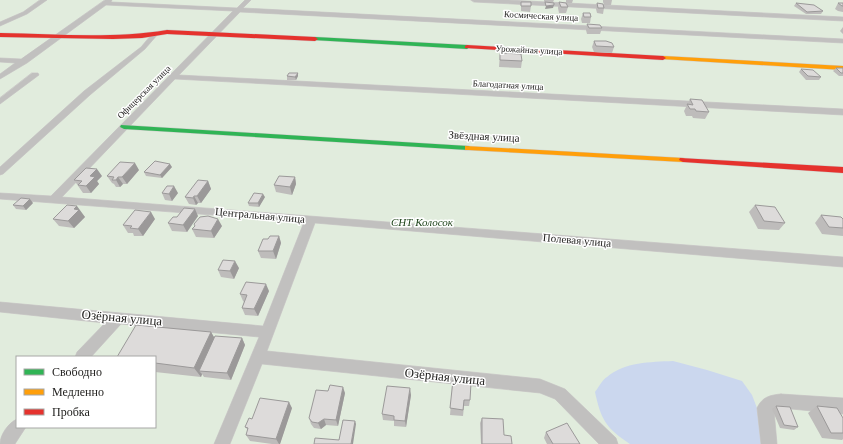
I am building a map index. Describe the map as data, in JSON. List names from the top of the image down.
{
  "streets": {
    "street": [
      "Космическая улица",
      "Урожайная улица",
      "Благодатная улица",
      "Офицерская улица",
      "Звёздная улица",
      "Центральная улица",
      "Полевая улица",
      "Озёрная улица"
    ]
  },
  "crossings": [
    ["Космическая улица", "Офицерская улица"],
    ["Урожайная улица", "Офицерская улица"],
    ["Благодатная улица", "Офицерская улица"],
    ["Офицерская улица", "Звёздная улица"],
    ["Офицерская улица", "Центральная улица"],
    ["Центральная улица", "Полевая улица"],
    ["Центральная улица", "Озёрная улица"]
  ],
  "parks": ["СНТ Колосок"],
  "legend": ["Свободно", "Медленно", "Пробка"]
}
